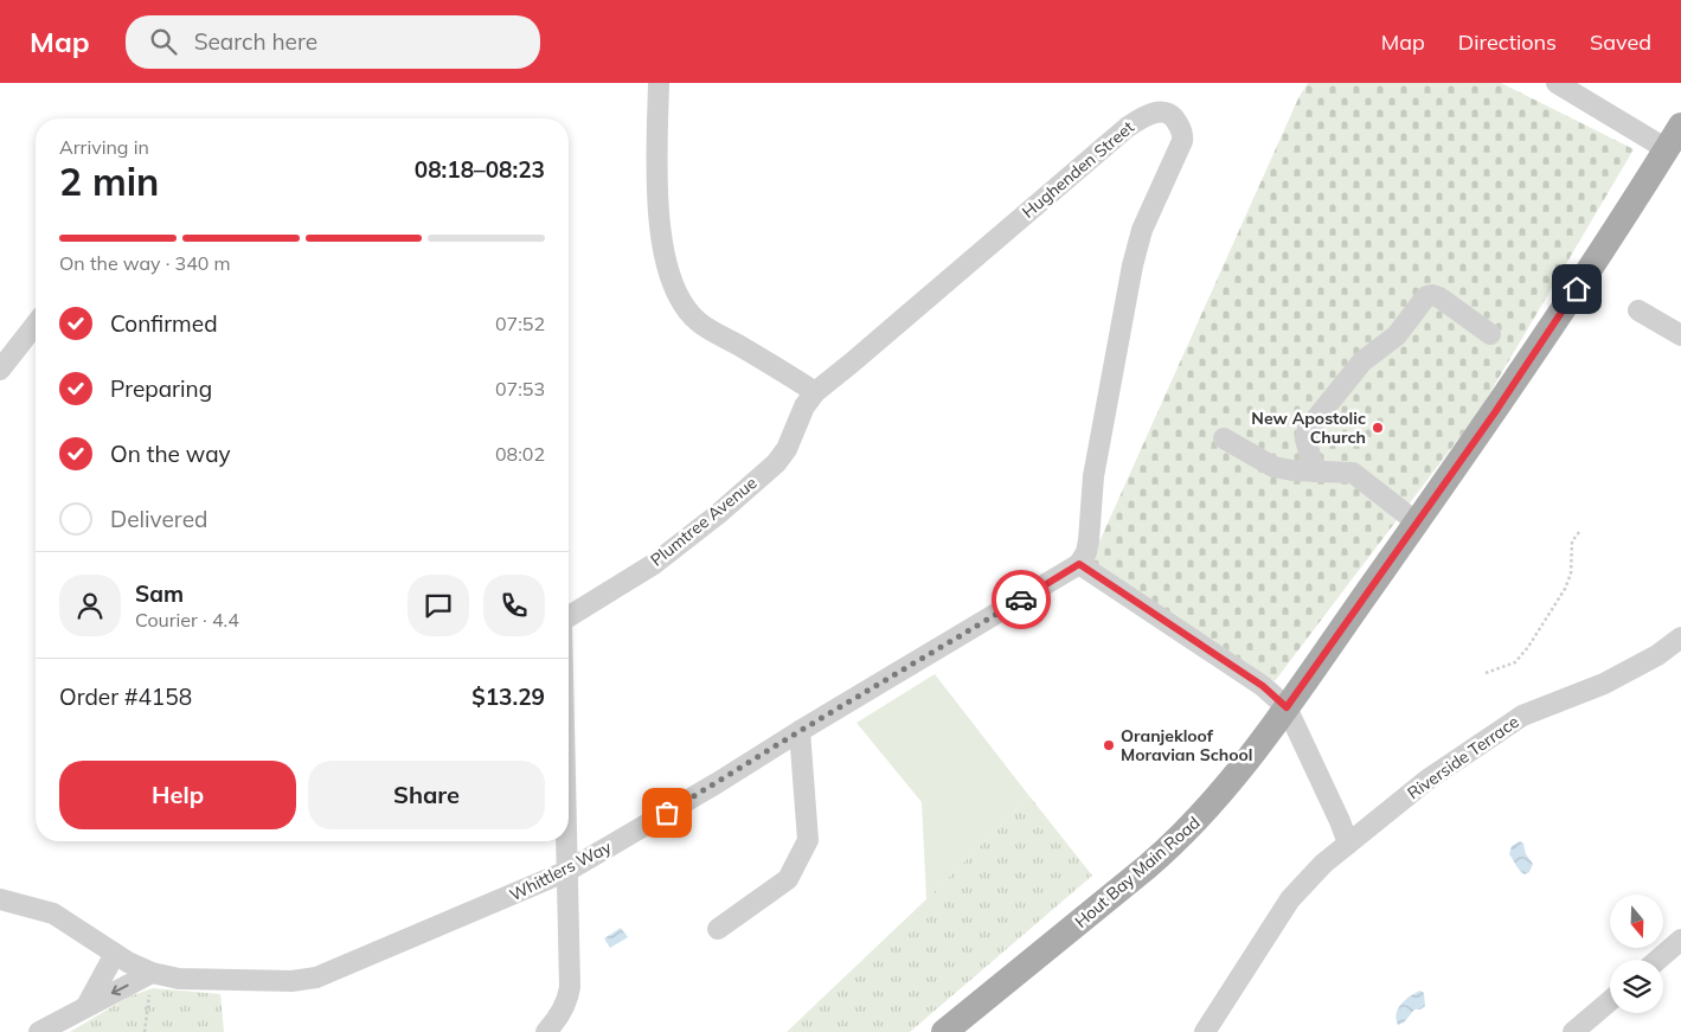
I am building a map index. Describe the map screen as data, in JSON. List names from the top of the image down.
{
  "streets": {
    "main road": ["Hout Bay Main Road"],
    "street": [
      "Hughenden Street",
      "Plumtree Avenue",
      "Riverside Terrace",
      "Whittlers Way"
    ]
  },
  "crossings": [
    ["Hughenden Street", "Plumtree Avenue"],
    ["Hughenden Street", "Whittlers Way"]
  ],
  "places": ["New Apostolic Church", "Oranjekloof Moravian School"],
  "north": "bottom",
  "page": {
    "header": "Map",
    "search": "Search here",
    "nav": ["Map", "Directions", "Saved"],
    "heading": ["2 min", "Arriving in", "08:18–08:23"],
    "panel": [
      "Sam",
      "Courier · 4.4",
      "Order #4158",
      "$13.29"
    ],
    "bar": "On the way · 340 m",
    "list": [
      ["Confirmed", "07:52"],
      ["Preparing", "07:53"],
      ["On the way", "08:02"],
      "Delivered"
    ],
    "buttons": ["Help", "Share"]
  }
}
